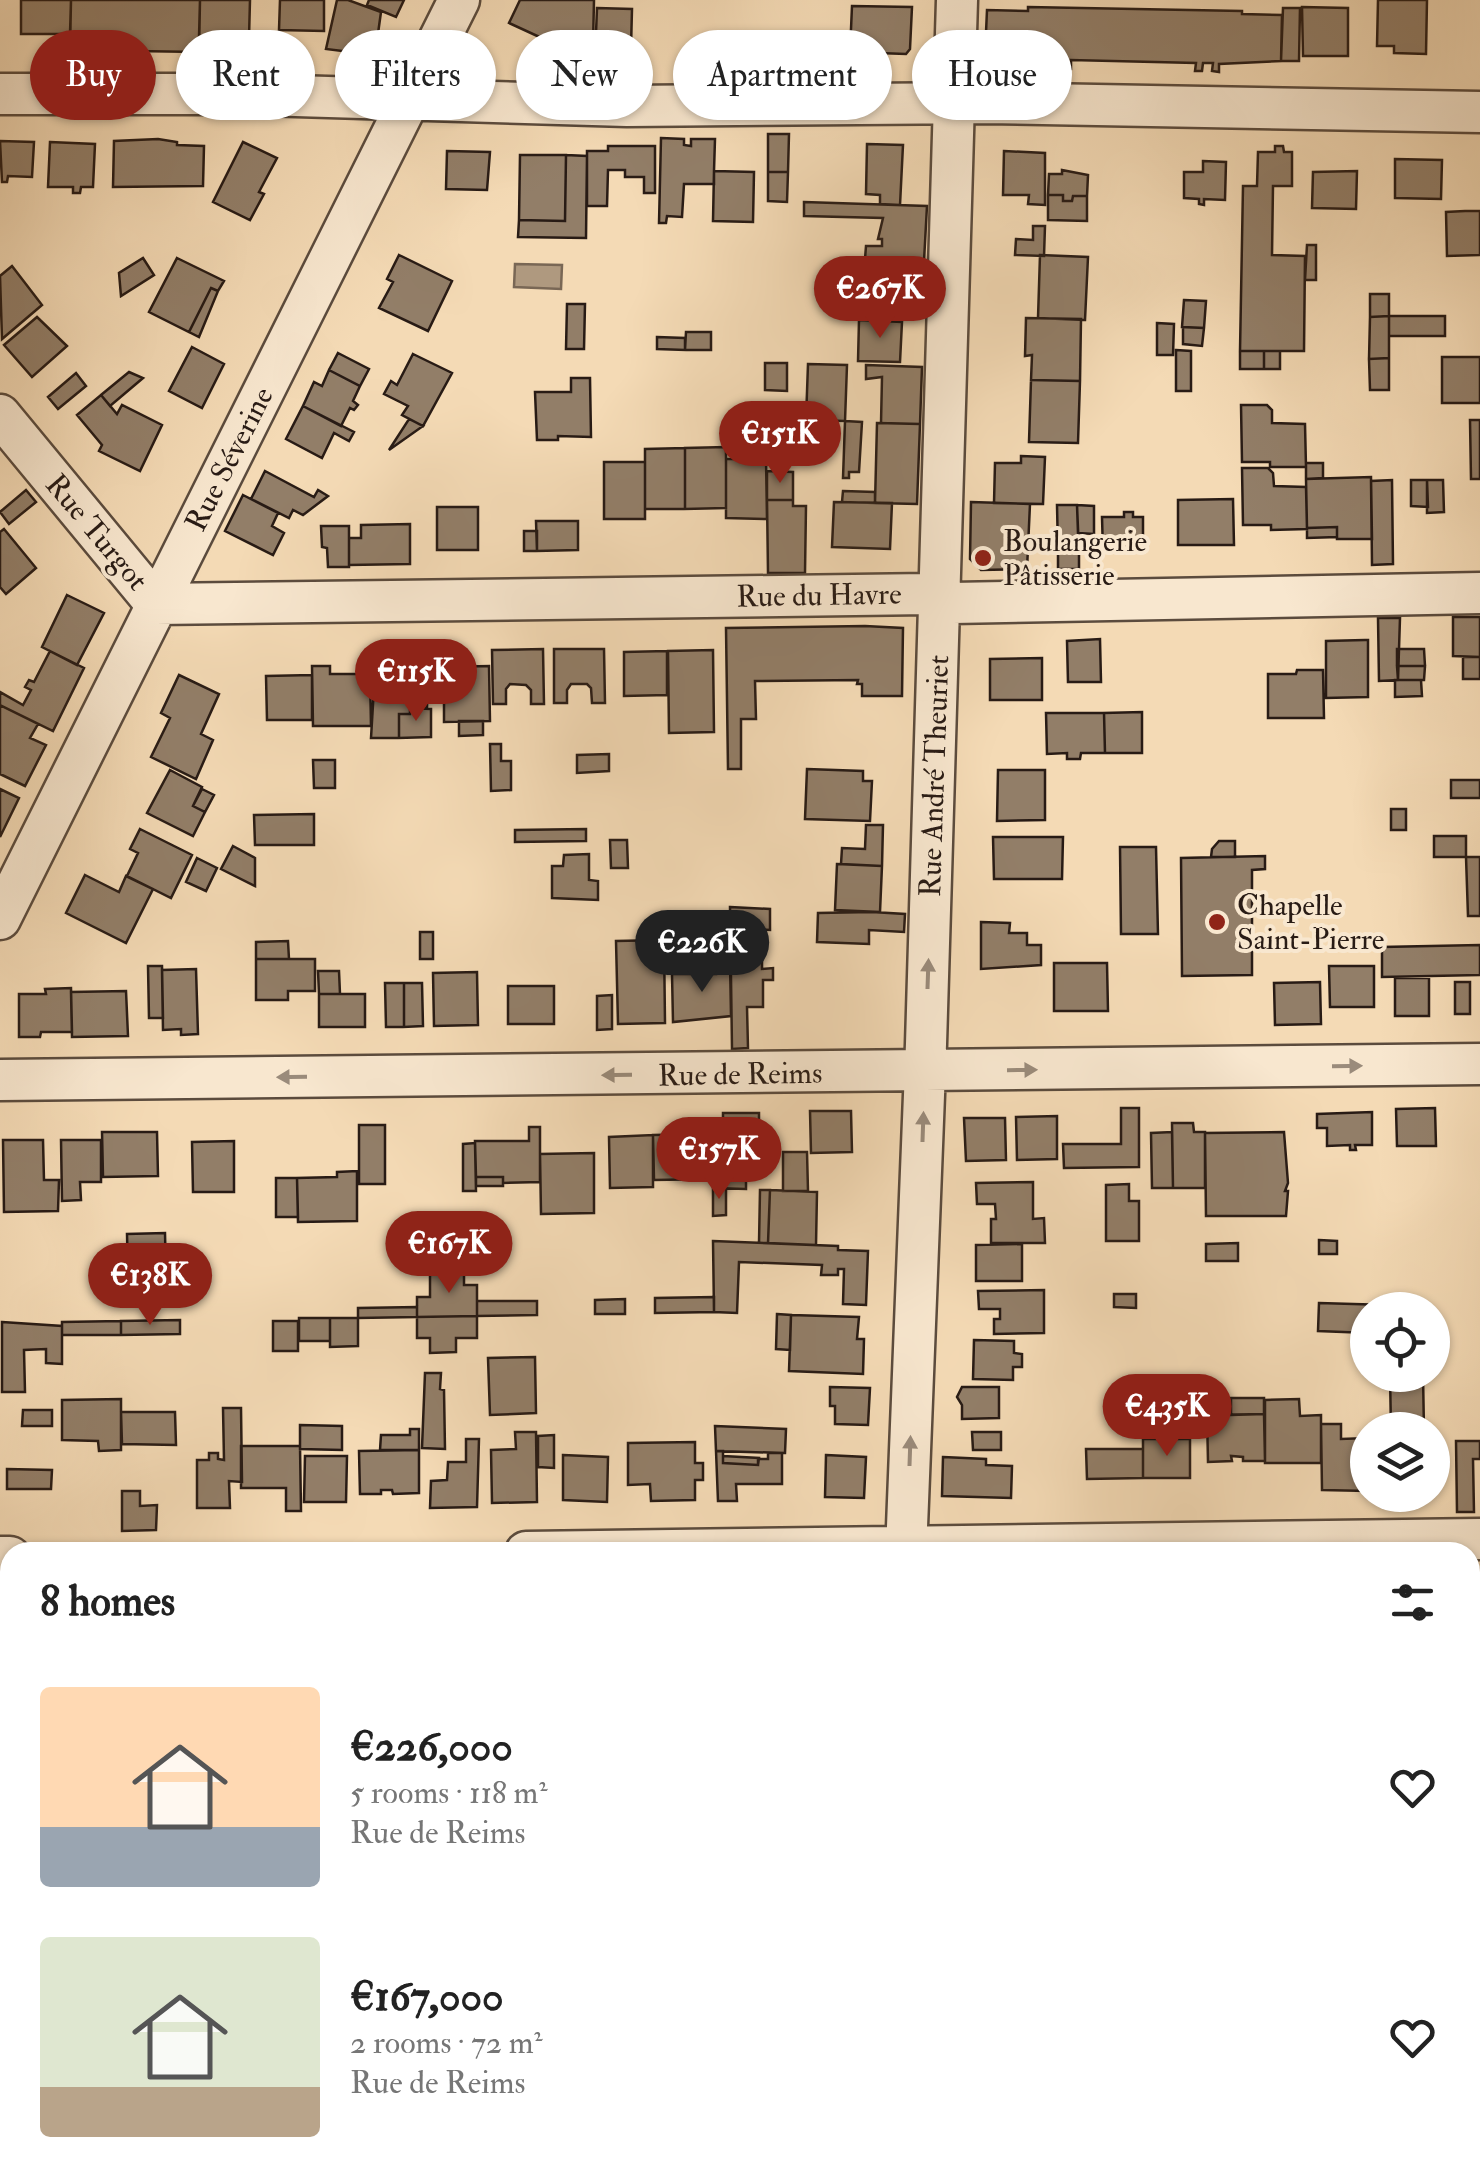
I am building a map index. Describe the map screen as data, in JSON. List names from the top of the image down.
{
  "streets": {
    "street": [
      "Rue Séverine",
      "Rue Turgot",
      "Rue du Havre",
      "Rue André Theuriet",
      "Rue de Reims"
    ]
  },
  "crossings": [
    ["Rue Séverine", "Rue Turgot"],
    ["Rue Séverine", "Rue du Havre"],
    ["Rue Turgot", "Rue du Havre"],
    ["Rue du Havre", "Rue André Theuriet"],
    ["Rue André Theuriet", "Rue de Reims"]
  ],
  "one_way": ["Rue André Theuriet"],
  "places": ["Boulangerie Pâtisserie", "Chapelle Saint-Pierre"],
  "page": {
    "chip": [
      "Buy",
      "Rent",
      "Filters",
      "New",
      "Apartment",
      "House"
    ],
    "price": [
      "€267K",
      "€151K",
      "€115K",
      "€226K",
      "€157K",
      "€167K",
      "€138K",
      "€435K"
    ],
    "heading": "8 homes",
    "list": [
      {
        "name": "€226,000",
        "note": "5 rooms · 118 m² · Rue de Reims"
      },
      {
        "name": "€167,000",
        "note": "2 rooms · 72 m² · Rue de Reims"
      }
    ]
  }
}
